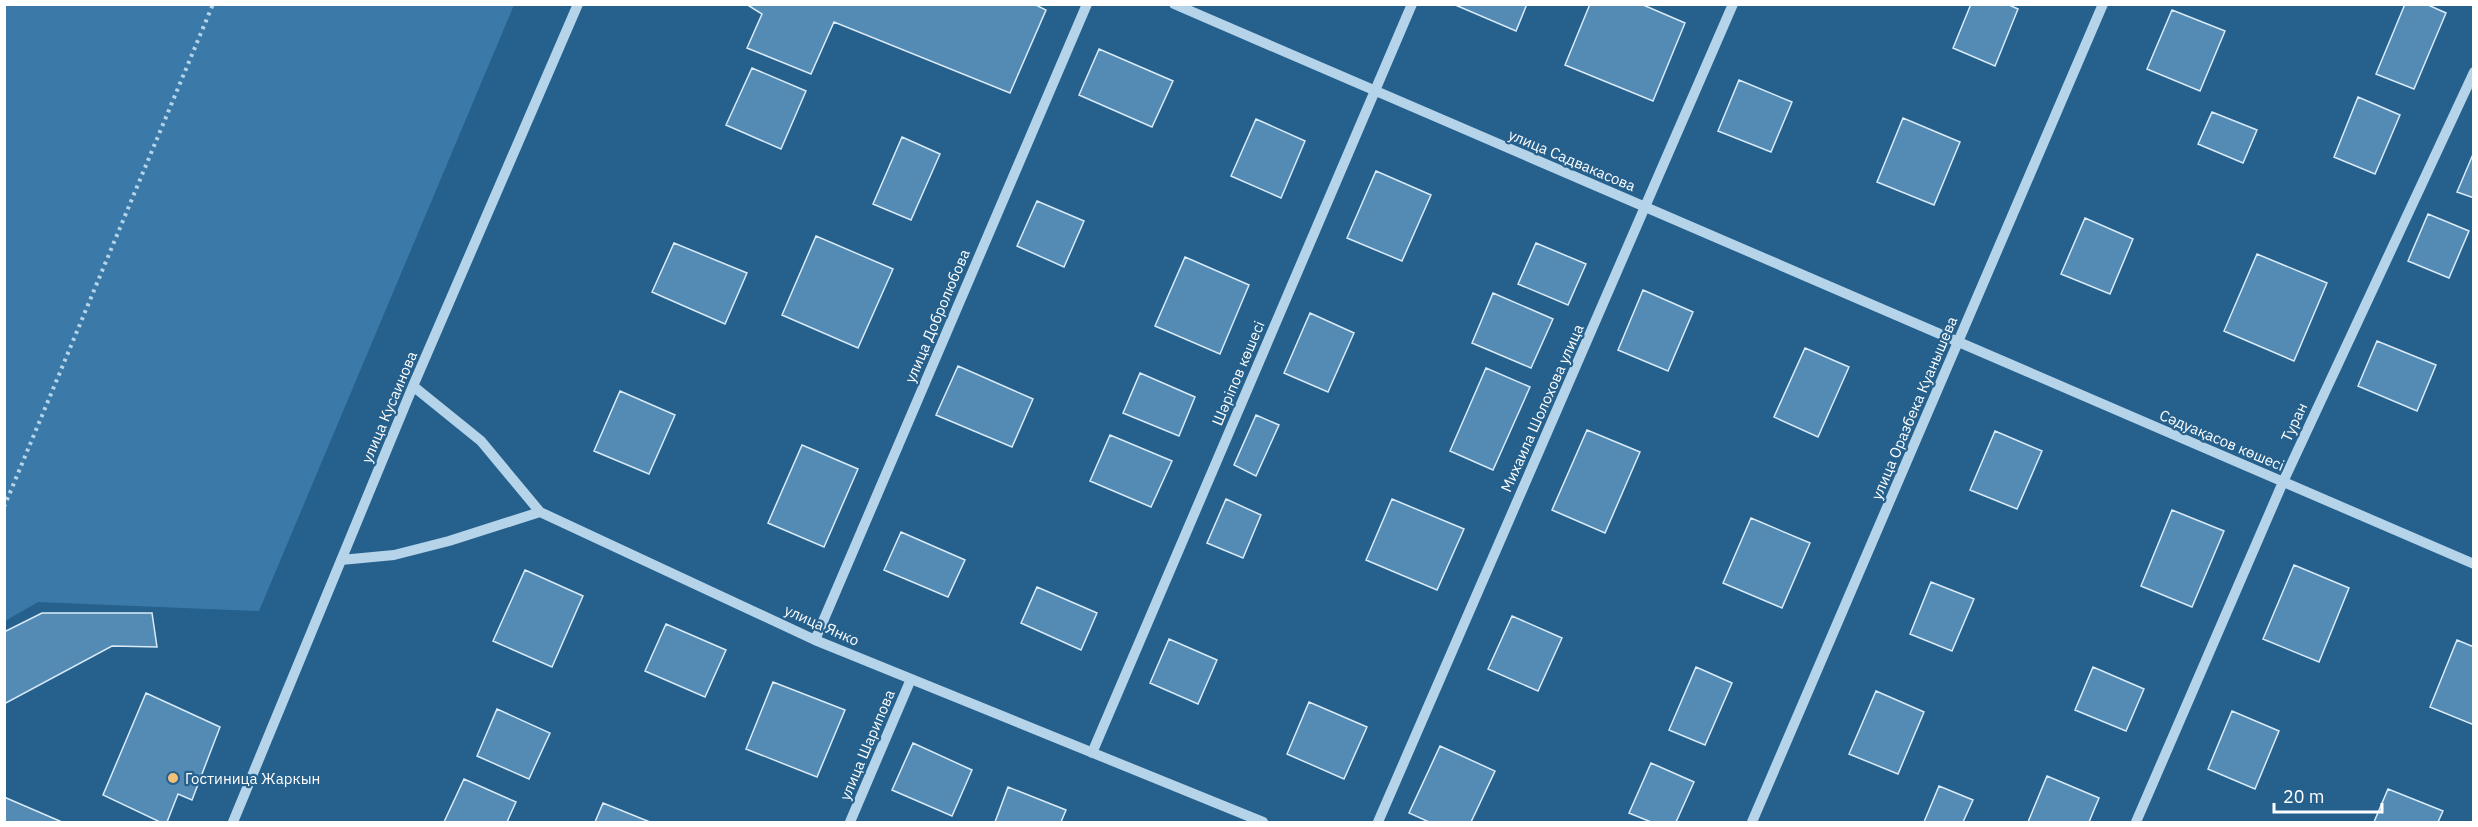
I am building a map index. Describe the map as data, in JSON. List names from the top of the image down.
{
  "streets": {
    "street": [
      "улица Садвакасова",
      "улица Добролюбова",
      "Шәріпов көшесі",
      "улица Кусаинова",
      "Михаила Шолохова улица",
      "улица Оразбека Куанышева",
      "Туран",
      "Сәдуақасов көшесі",
      "улица Янко",
      "улица Шарипова"
    ]
  },
  "crossings": [
    ["улица Садвакасова", "Шәріпов көшесі"],
    ["улица Садвакасова", "Михаила Шолохова улица"],
    ["улица Садвакасова", "улица Оразбека Куанышева"],
    ["улица Садвакасова", "Сәдуақасов көшесі"],
    ["улица Добролюбова", "улица Янко"],
    ["Шәріпов көшесі", "улица Янко"],
    ["улица Кусаинова", "улица Янко"],
    ["улица Оразбека Куанышева", "Сәдуақасов көшесі"],
    ["Туран", "Сәдуақасов көшесі"],
    ["улица Янко", "улица Шарипова"]
  ],
  "places": ["Гостиница Жаркын"],
  "scale_bar": "20 m"
}
